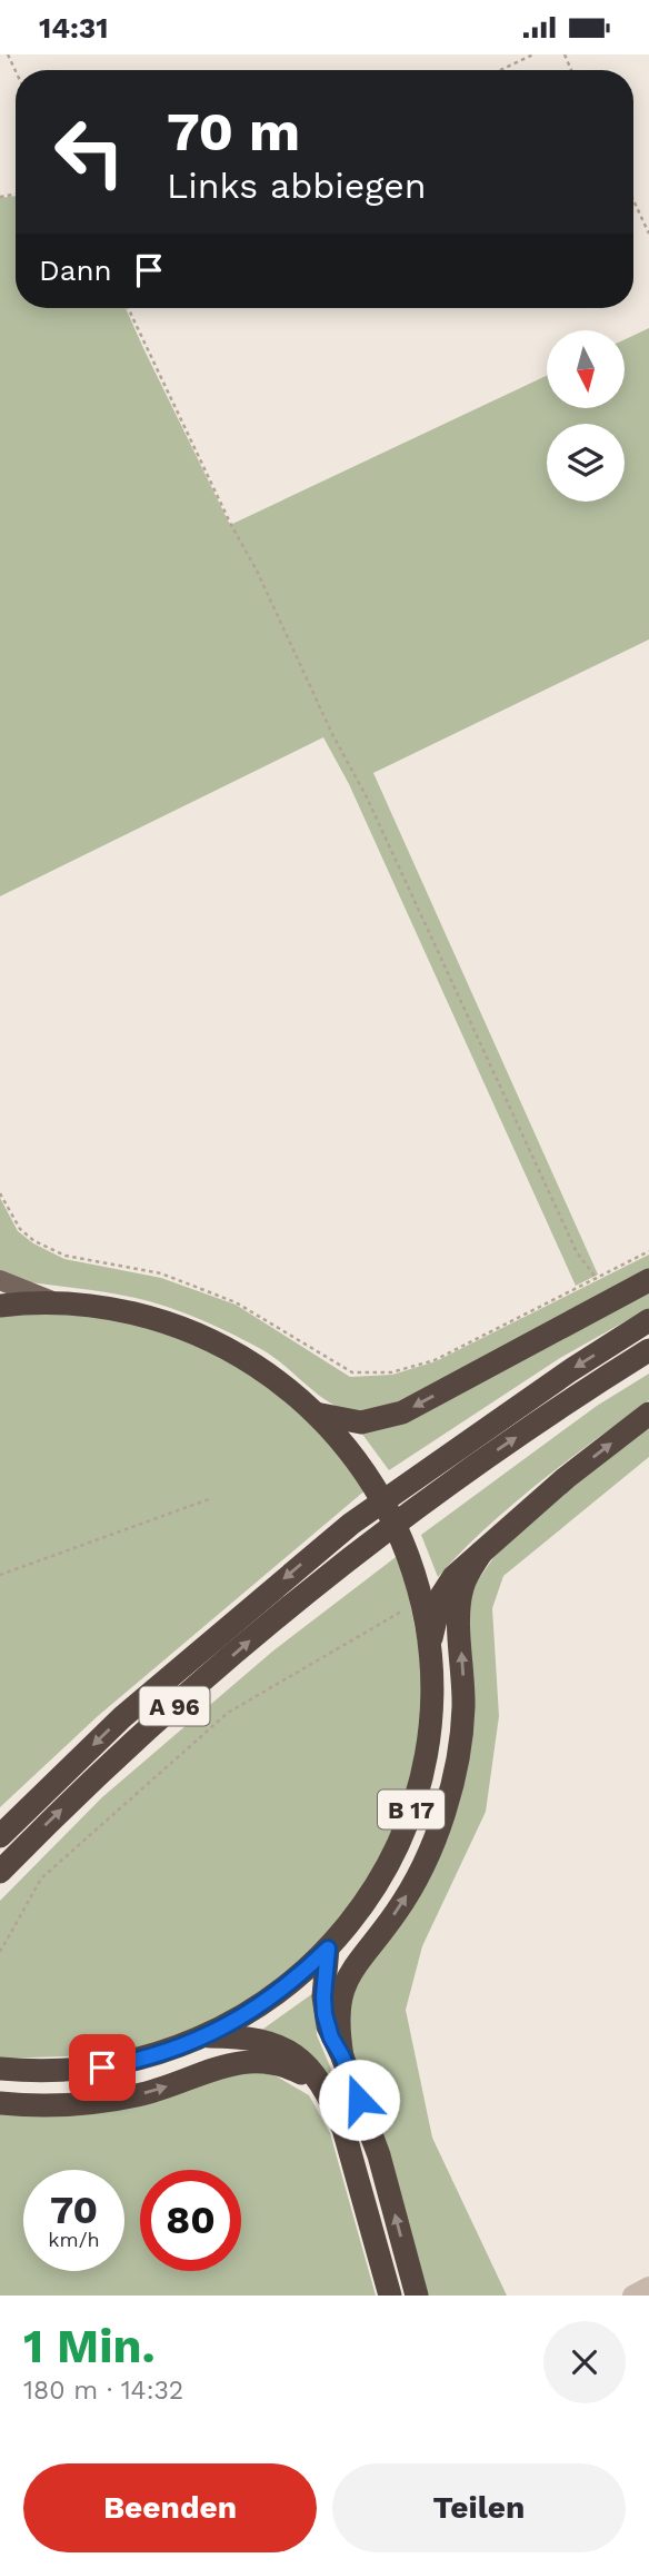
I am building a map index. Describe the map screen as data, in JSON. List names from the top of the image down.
{
  "streets": {
    "highway": ["A 96", "B 17"]
  },
  "north": "bottom",
  "page": {
    "status": "14:31",
    "turn": ["70 m", "Links abbiegen"],
    "then": "Dann",
    "speed": "70 km/h",
    "limit": "80",
    "heading": ["1 Min.", "180 m · 14:32"],
    "buttons": ["Beenden", "Teilen"]
  }
}
